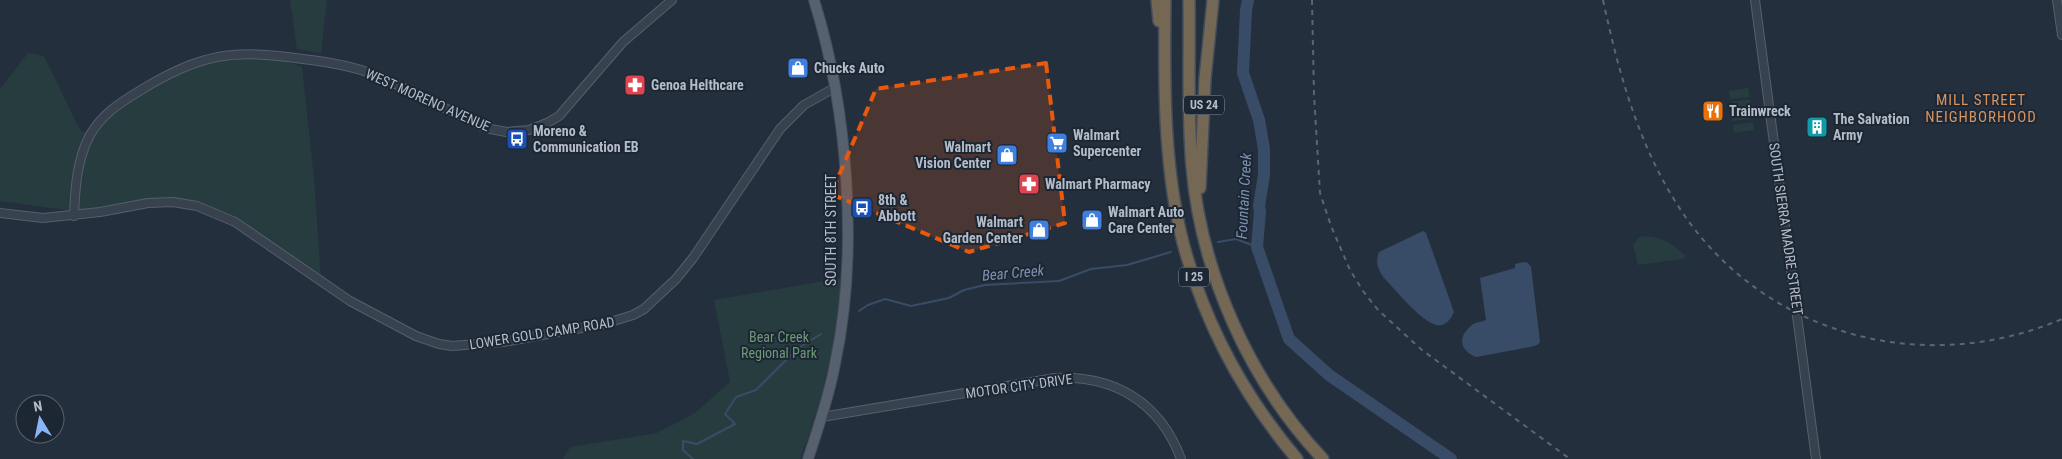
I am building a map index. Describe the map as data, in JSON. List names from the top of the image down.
{
  "streets": {
    "highway": ["US 24", "I 25"],
    "main road": ["SOUTH 8TH STREET"],
    "street": [
      "WEST MORENO AVENUE",
      "SOUTH SIERRA MADRE STREET",
      "LOWER GOLD CAMP ROAD",
      "MOTOR CITY DRIVE"
    ]
  },
  "crossings": [
    ["WEST MORENO AVENUE", "LOWER GOLD CAMP ROAD"],
    ["US 24", "I 25"],
    ["SOUTH 8TH STREET", "LOWER GOLD CAMP ROAD"],
    ["SOUTH 8TH STREET", "MOTOR CITY DRIVE"]
  ],
  "districts": ["MILL STREET NEIGHBORHOOD"],
  "water": ["Fountain Creek", "Bear Creek"],
  "parks": ["Bear Creek Regional Park"],
  "places": {
    "shop": [
      "Chucks Auto",
      "Walmart Vision Center",
      "Walmart Auto Care Center",
      "Walmart Garden Center"
    ],
    "pharmacy": ["Genoa Helthcare", "Walmart Pharmacy"],
    "restaurant": ["Trainwreck"],
    "building": ["The Salvation Army"],
    "bus stop": ["Moreno & Communication EB", "8th & Abbott"],
    "supermarket": ["Walmart Supercenter"]
  },
  "north": "top"
}
